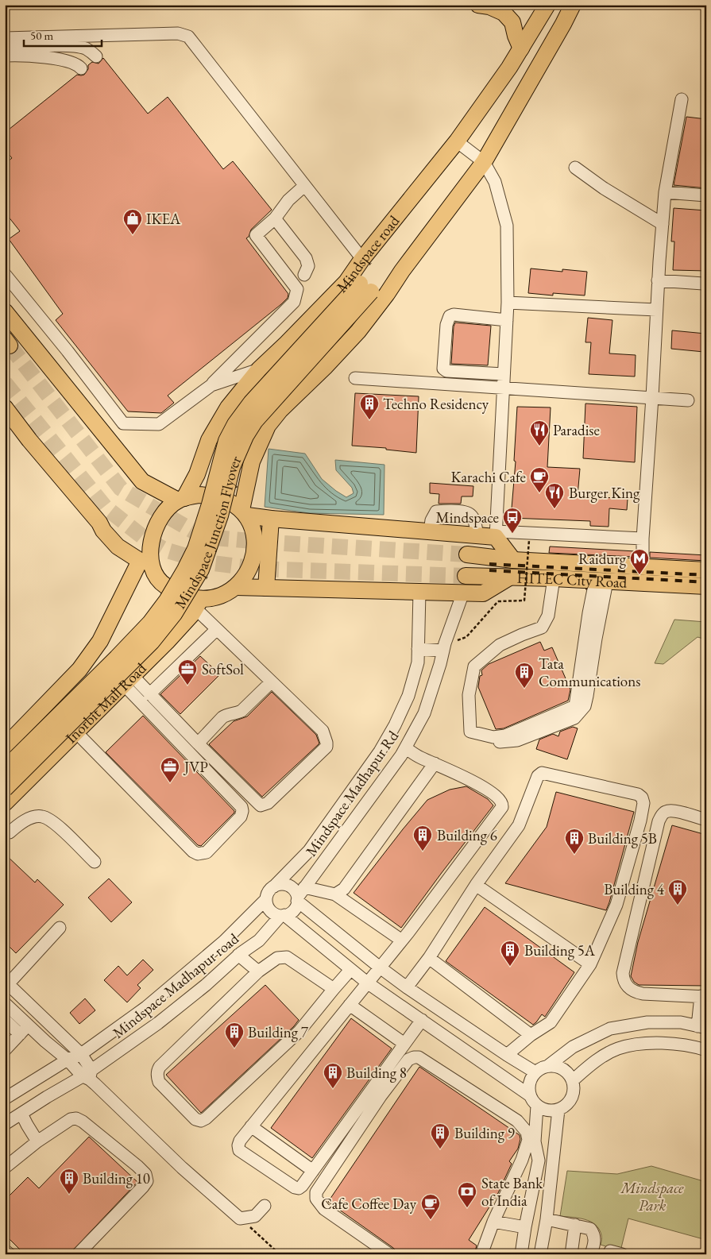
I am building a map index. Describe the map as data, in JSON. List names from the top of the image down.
{
  "streets": {
    "main road": [
      "Mindspace road",
      "Mindspace Junction Flyover",
      "HITEC City Road",
      "Inorbit Mall Road"
    ],
    "street": ["Mindspace Madhapur Rd", "Mindspace Madhapur road"]
  },
  "crossings": [
    ["Mindspace road", "Mindspace Junction Flyover"],
    ["Mindspace road", "Inorbit Mall Road"],
    ["Mindspace Madhapur Rd", "Mindspace Madhapur road"]
  ],
  "parks": ["Mindspace Park"],
  "places": {
    "shop": ["IKEA"],
    "building": [
      "Techno Residency",
      "Tata Communications",
      "Building 6",
      "Building 5B",
      "Building 4",
      "Building 5A",
      "Building 7",
      "Building 8",
      "Building 9",
      "Building 10"
    ],
    "restaurant": ["Paradise", "Burger King"],
    "cafe": ["Karachi Cafe", "Cafe Coffee Day"],
    "bus stop": ["Mindspace"],
    "metro station": ["Raidurg"],
    "office": ["SoftSol", "JVP"],
    "bank": ["State Bank of India"]
  },
  "scale_bar": "50 m"
}
